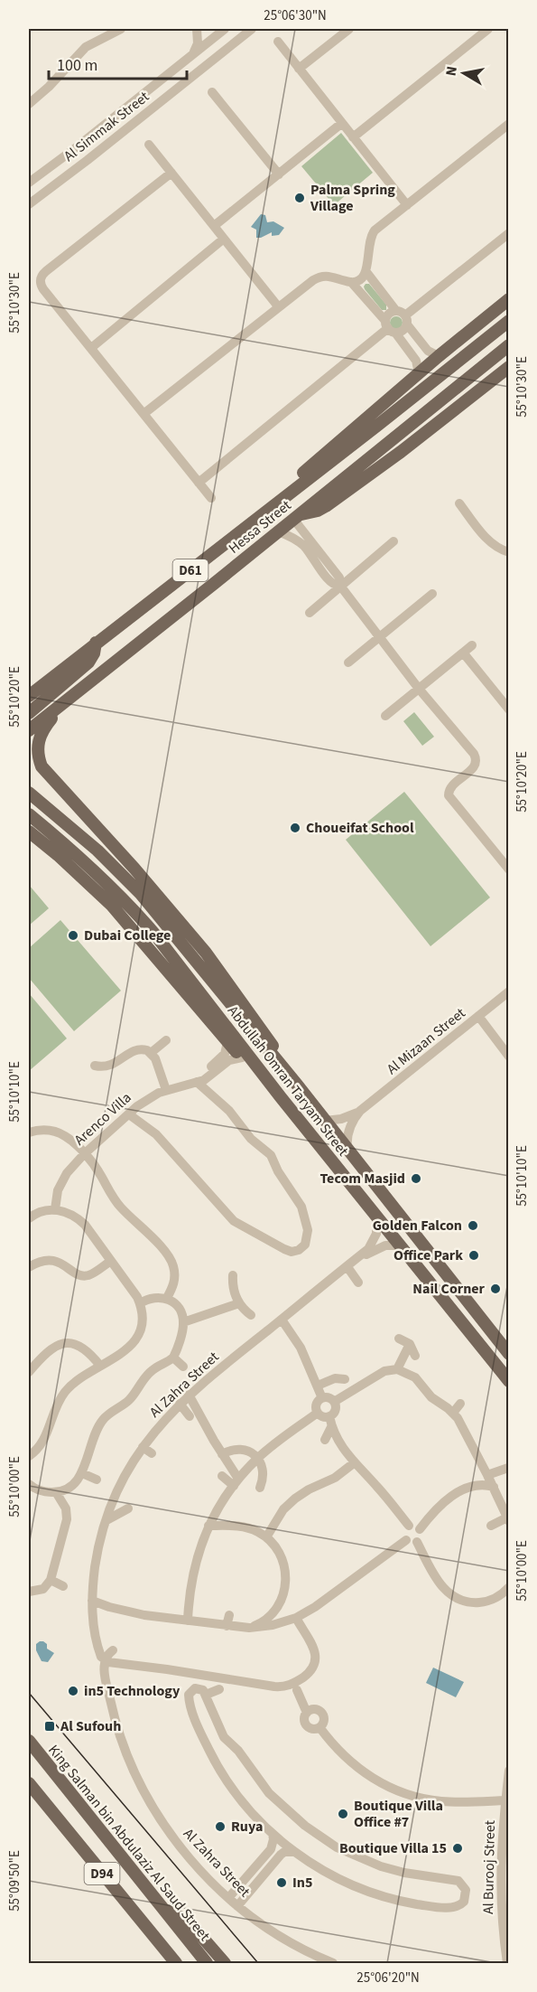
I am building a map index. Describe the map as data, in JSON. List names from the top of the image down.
{
  "streets": {
    "main road": [
      "Hessa Street",
      "D61",
      "Abdullah Omran Taryam Street",
      "King Salman bin Abdulaziz Al Saud Street",
      "D94"
    ],
    "street": [
      "Al Simmak Street",
      "Al Mizaan Street",
      "Arenco Villa",
      "Al Zahra Street",
      "Al Burooj Street"
    ]
  },
  "crossings": [
    ["Al Mizaan Street", "Abdullah Omran Taryam Street"],
    ["Abdullah Omran Taryam Street", "Al Zahra Street"]
  ],
  "places": {
    "other": [
      "Palma Spring Village",
      "Choueifat School",
      "Dubai College",
      "Tecom Masjid",
      "Golden Falcon",
      "Office Park",
      "Nail Corner",
      "in5 Technology",
      "Boutique Villa Office #7",
      "Ruya",
      "Boutique Villa 15",
      "In5"
    ],
    "transit": ["Al Sufouh"]
  },
  "scale_bar": "100 m",
  "north": "left",
  "coordinates": [
    "25°06'30\"N",
    "55°10'30\"E",
    "55°10'20\"E",
    "55°10'10\"E",
    "55°10'00\"E",
    "55°09'50\"E",
    "25°06'20\"N"
  ]
}
